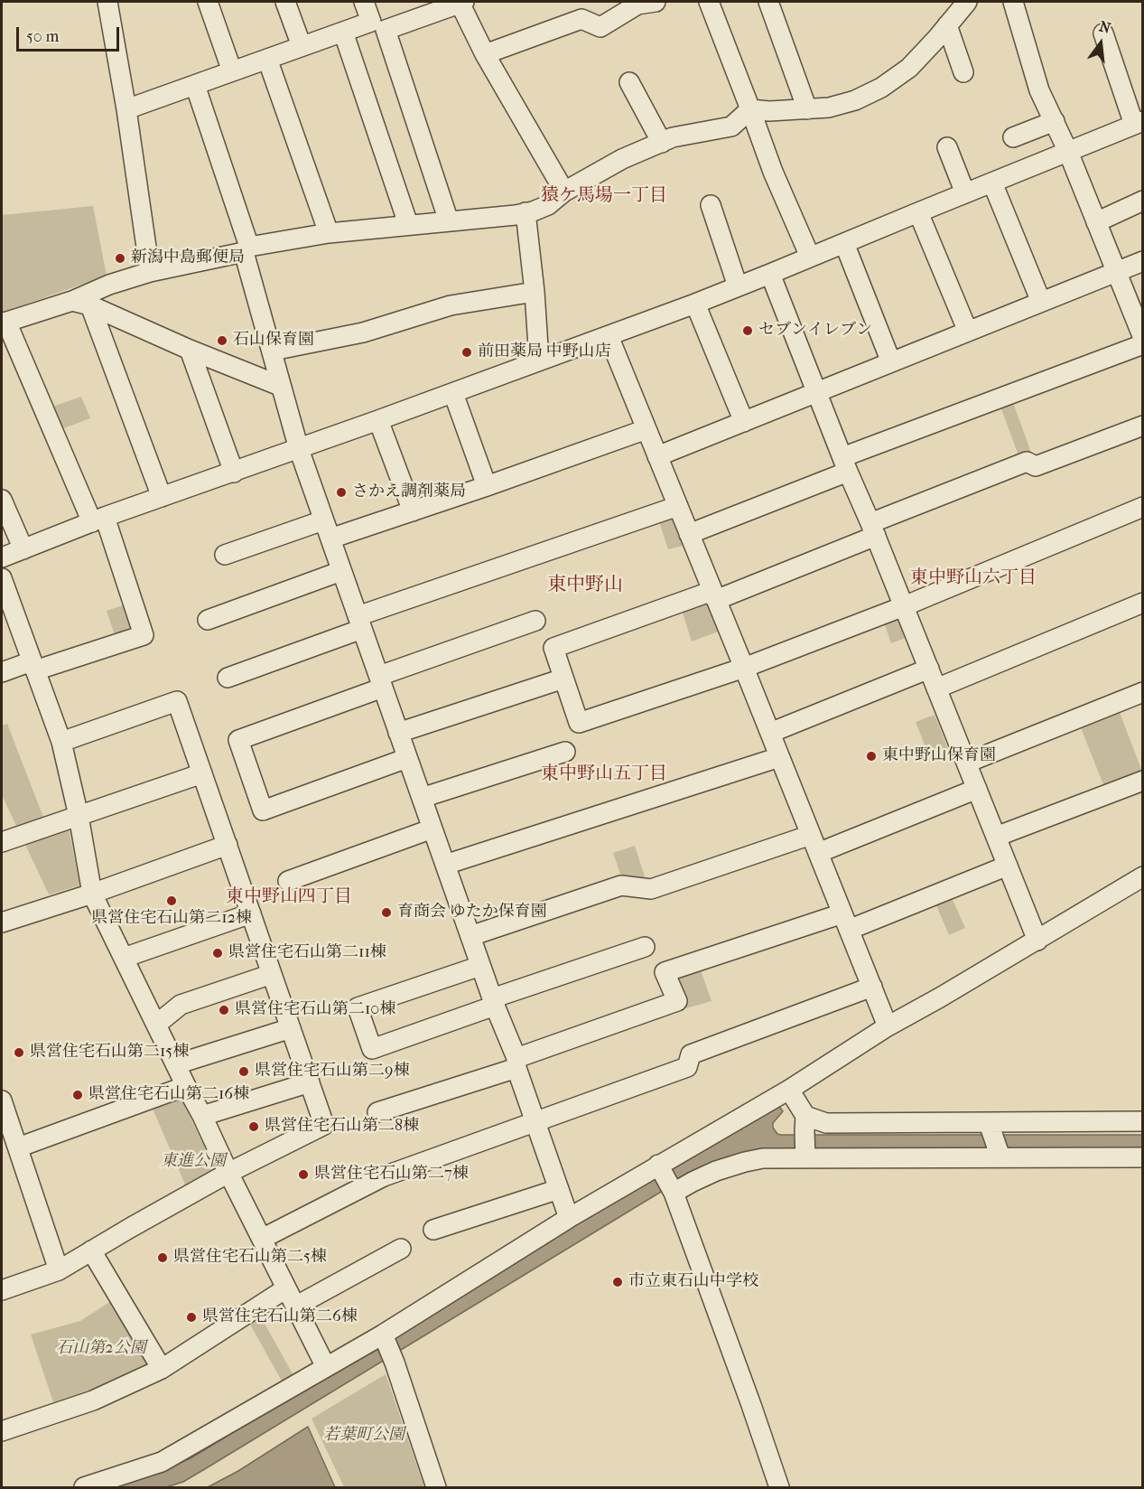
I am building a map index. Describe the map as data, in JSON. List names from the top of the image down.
{
  "districts": [
    "猿ケ馬場一丁目",
    "東中野山六丁目",
    "東中野山",
    "東中野山五丁目",
    "東中野山四丁目"
  ],
  "parks": ["東進公園", "石山第2公園", "若葉町公園"],
  "places": [
    "新潟中島郵便局",
    "セブンイレブン",
    "石山保育園",
    "前田薬局 中野山店",
    "さかえ調剤薬局",
    "東中野山保育園",
    "県営住宅石山第二12棟",
    "育商会 ゆたか保育園",
    "県営住宅石山第二11棟",
    "県営住宅石山第二10棟",
    "県営住宅石山第二15棟",
    "県営住宅石山第二9棟",
    "県営住宅石山第二16棟",
    "県営住宅石山第二8棟",
    "県営住宅石山第二7棟",
    "県営住宅石山第二5棟",
    "市立東石山中学校",
    "県営住宅石山第二6棟"
  ],
  "scale_bar": "50 m",
  "north": "top"
}
